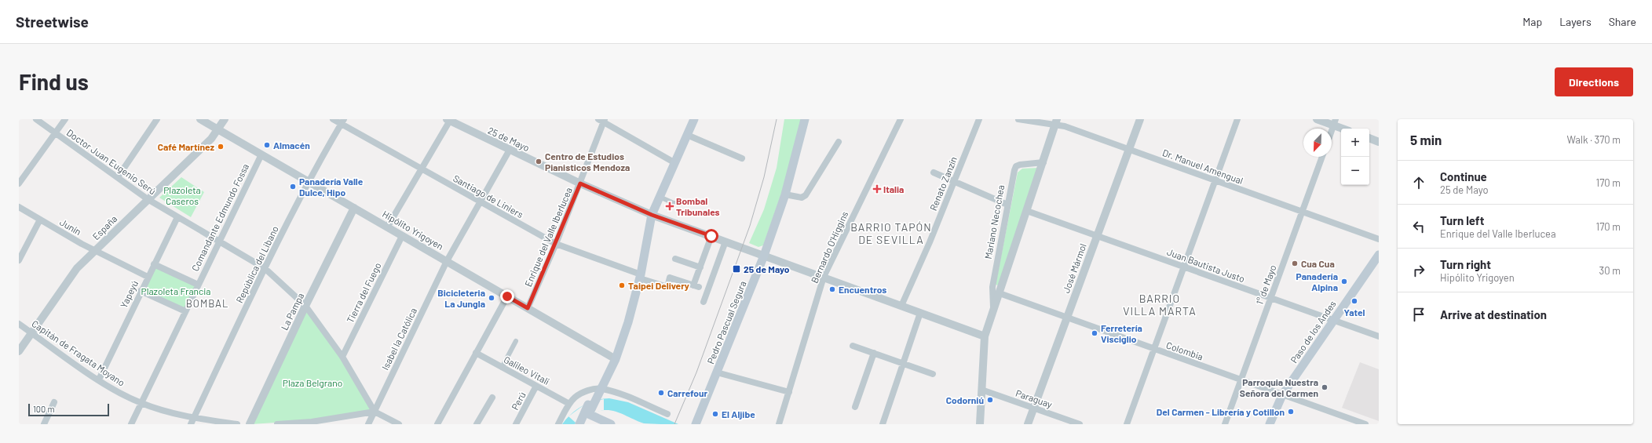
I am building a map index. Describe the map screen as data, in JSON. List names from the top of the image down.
{
  "streets": {
    "main road": ["Pedro Pascual Segura", "Paso de los Andes"],
    "street": [
      "25 de Mayo",
      "Doctor Juan Eugenio Serú",
      "Dr. Manuel Amengual",
      "Renato Zanzín",
      "Santiago de Liniers",
      "Comandante Edmundo Fossa",
      "Mariano Necochea",
      "Junín",
      "España",
      "Hipólito Yrigoyen",
      "Enrique del Valle Iberlucea",
      "Bernardo O'Higgins",
      "República del Libano",
      "Juan Bautista Justo",
      "José Mármol",
      "1° de Mayo",
      "Tierra del Fuego",
      "Yapeyú",
      "La Pampa",
      "Isabel la Católica",
      "Colombia",
      "Capitán de Fragata Moyano",
      "Galileo Vitali",
      "Paraguay",
      "Perú"
    ]
  },
  "crossings": [
    ["25 de Mayo", "Renato Zanzín"],
    ["25 de Mayo", "Mariano Necochea"],
    ["25 de Mayo", "Enrique del Valle Iberlucea"],
    ["25 de Mayo", "Bernardo O'Higgins"],
    ["25 de Mayo", "Pedro Pascual Segura"],
    ["25 de Mayo", "Isabel la Católica"],
    ["Doctor Juan Eugenio Serú", "Comandante Edmundo Fossa"],
    ["Doctor Juan Eugenio Serú", "España"],
    ["Doctor Juan Eugenio Serú", "República del Libano"],
    ["Doctor Juan Eugenio Serú", "Tierra del Fuego"],
    ["Doctor Juan Eugenio Serú", "Yapeyú"],
    ["Doctor Juan Eugenio Serú", "La Pampa"],
    ["Doctor Juan Eugenio Serú", "Isabel la Católica"],
    ["Dr. Manuel Amengual", "Mariano Necochea"],
    ["Dr. Manuel Amengual", "José Mármol"],
    ["Dr. Manuel Amengual", "1° de Mayo"],
    ["Santiago de Liniers", "Enrique del Valle Iberlucea"],
    ["Santiago de Liniers", "República del Libano"],
    ["Santiago de Liniers", "Isabel la Católica"],
    ["Comandante Edmundo Fossa", "Hipólito Yrigoyen"],
    ["Comandante Edmundo Fossa", "Capitán de Fragata Moyano"],
    ["Mariano Necochea", "Juan Bautista Justo"],
    ["Mariano Necochea", "Colombia"],
    ["Mariano Necochea", "Paraguay"],
    ["Junín", "España"],
    ["Junín", "Yapeyú"],
    ["España", "Hipólito Yrigoyen"],
    ["España", "Capitán de Fragata Moyano"],
    ["Hipólito Yrigoyen", "Enrique del Valle Iberlucea"],
    ["Hipólito Yrigoyen", "República del Libano"],
    ["Hipólito Yrigoyen", "Tierra del Fuego"],
    ["Hipólito Yrigoyen", "La Pampa"],
    ["Hipólito Yrigoyen", "Isabel la Católica"],
    ["República del Libano", "Capitán de Fragata Moyano"],
    ["Juan Bautista Justo", "José Mármol"],
    ["Juan Bautista Justo", "1° de Mayo"],
    ["Juan Bautista Justo", "Paso de los Andes"],
    ["José Mármol", "Colombia"],
    ["José Mármol", "Paraguay"],
    ["1° de Mayo", "Colombia"],
    ["Yapeyú", "Capitán de Fragata Moyano"],
    ["Paso de los Andes", "Colombia"],
    ["Galileo Vitali", "Perú"]
  ],
  "districts": ["BARRIO TAPÓN DE SEVILLA", "BARRIO VILLA MARTA", "BOMBAL"],
  "parks": ["Plazoleta Caseros", "Plazoleta Francia", "Plaza Belgrano"],
  "places": {
    "other": [
      "Almacén",
      "Café Martínez",
      "Centro de Estudios Pianisticos Mendoza",
      "Panadería Valle Dulce, Hipo",
      "Cua Cua",
      "Panadería Alpina",
      "Taipei Delivery",
      "Encuentros",
      "Bicicleteria La Jungla",
      "Yatel",
      "Ferretería Visciglio",
      "Parroquia Nuestra Señora del Carmen",
      "Carrefour",
      "Codorniú",
      "Del Carmen - Librería y Cotillon",
      "El Aljibe"
    ],
    "health": ["Italia", "Bombal Tribunales"],
    "transit": ["25 de Mayo"]
  },
  "scale_bar": "100 m",
  "north": "bottom left",
  "page": {
    "header": "Streetwise",
    "nav": ["Map", "Layers", "Share"],
    "buttons": "Directions",
    "title": "Find us",
    "heading": ["5 min", "Walk · 370 m"],
    "map_buttons": ["+", "−"],
    "list": [
      ["Continue", "25 de Mayo", "170 m"],
      ["Turn left", "Enrique del Valle Iberlucea", "170 m"],
      ["Turn right", "Hipólito Yrigoyen", "30 m"],
      "Arrive at destination"
    ],
    "scale": "100 m"
  }
}
